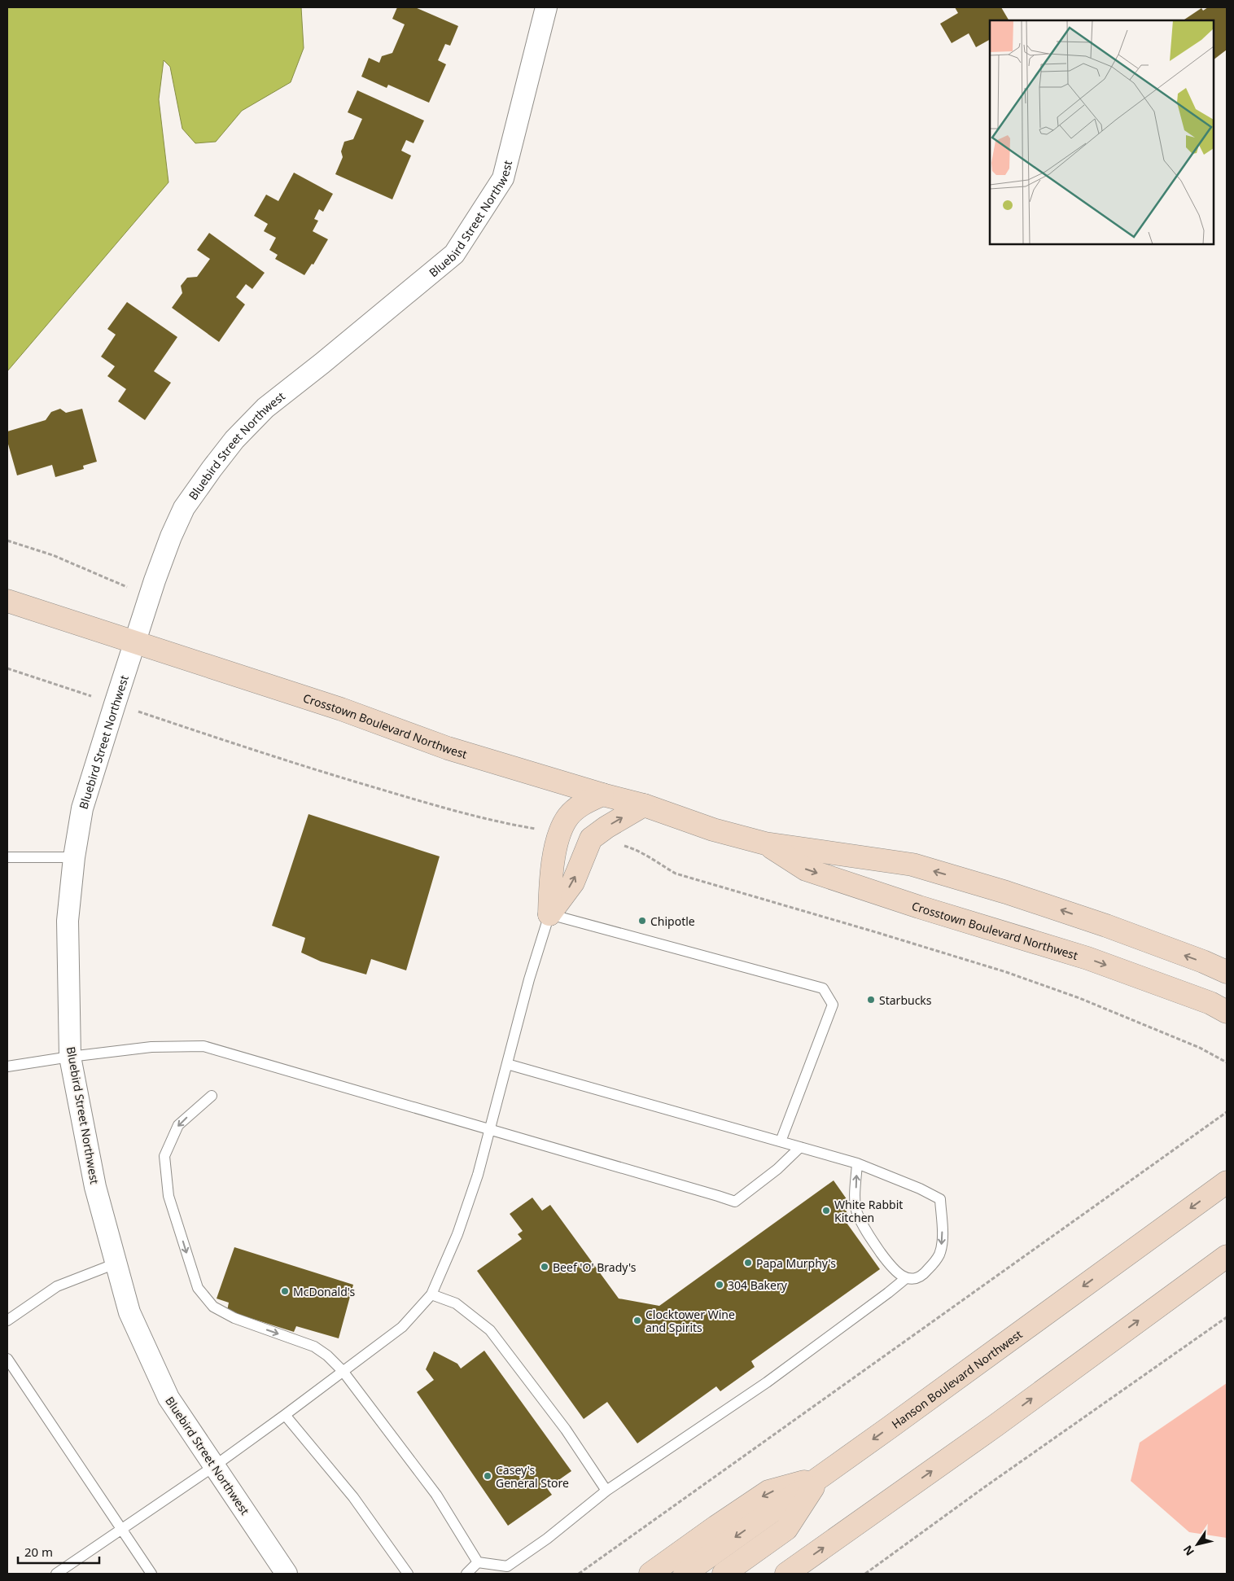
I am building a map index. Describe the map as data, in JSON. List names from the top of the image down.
{
  "streets": {
    "street": ["Bluebird Street Northwest", "Crosstown Boulevard Northwest", "Hanson Boulevard Northwest"]
  },
  "crossings": [
    ["Bluebird Street Northwest", "Crosstown Boulevard Northwest"]
  ],
  "places": [
    "Chipotle",
    "Starbucks",
    "White Rabbit Kitchen",
    "Papa Murphy's",
    "Beef 'O' Brady's",
    "304 Bakery",
    "McDonald's",
    "Clocktower Wine and Spirits",
    "Casey's General Store"
  ],
  "scale_bar": "20 m",
  "north": "bottom left"
}
